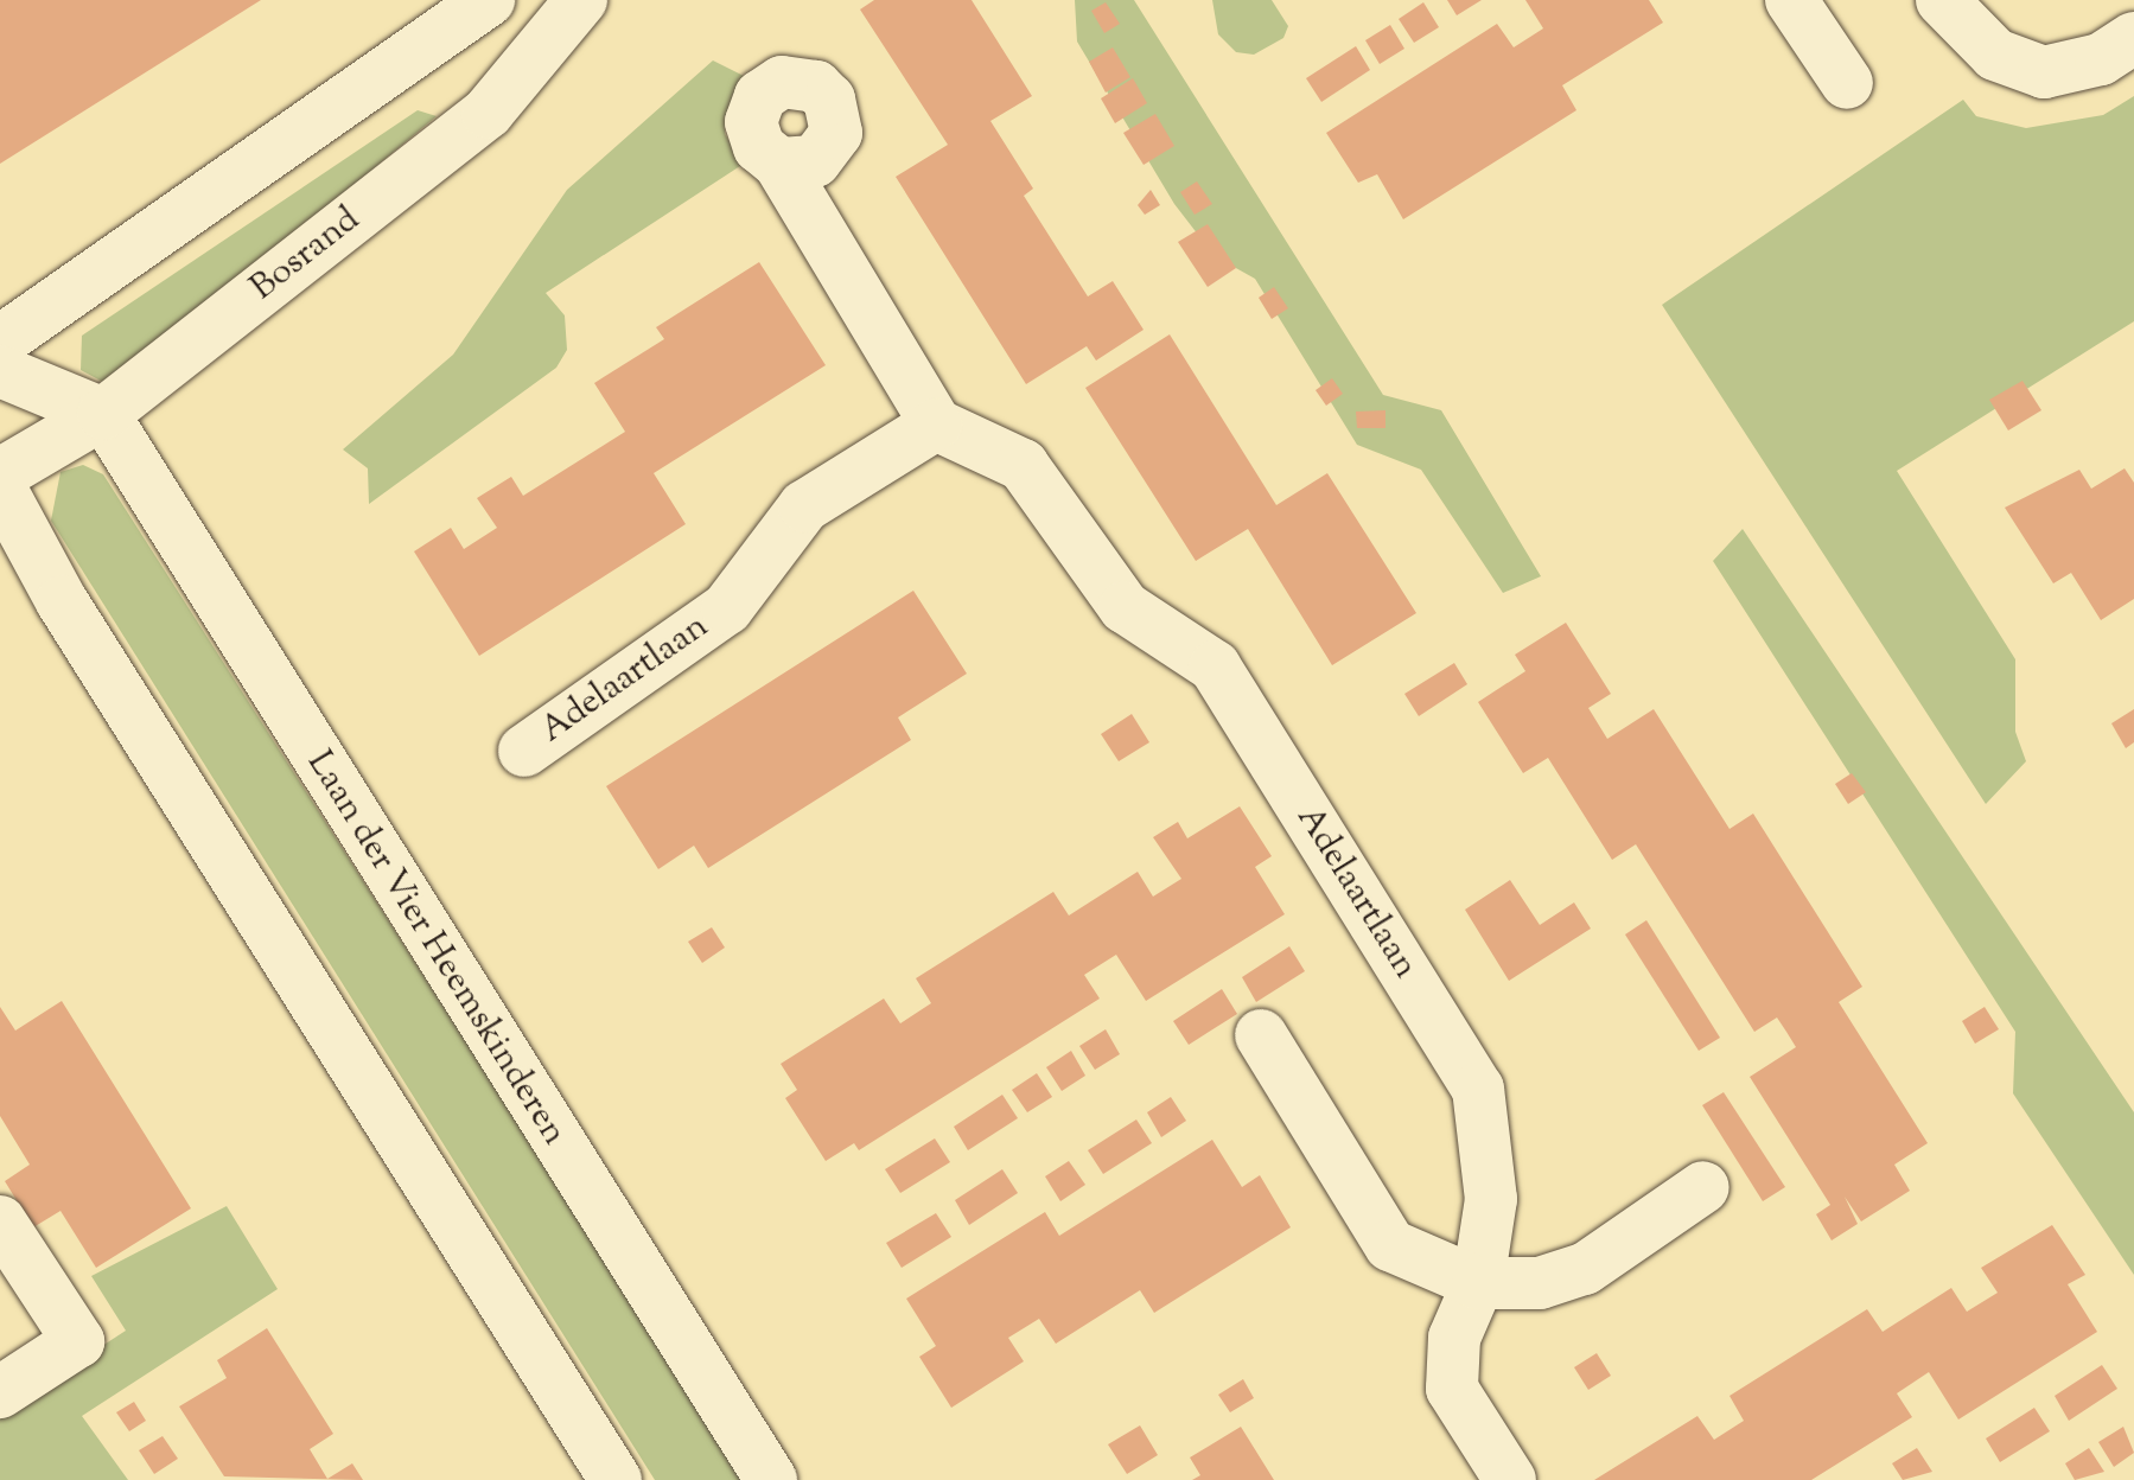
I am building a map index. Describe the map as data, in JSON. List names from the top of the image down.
{
  "streets": {
    "street": ["Bosrand", "Adelaartlaan", "Laan der Vier Heemskinderen"]
  },
  "crossings": [
    ["Bosrand", "Laan der Vier Heemskinderen"]
  ]
}
